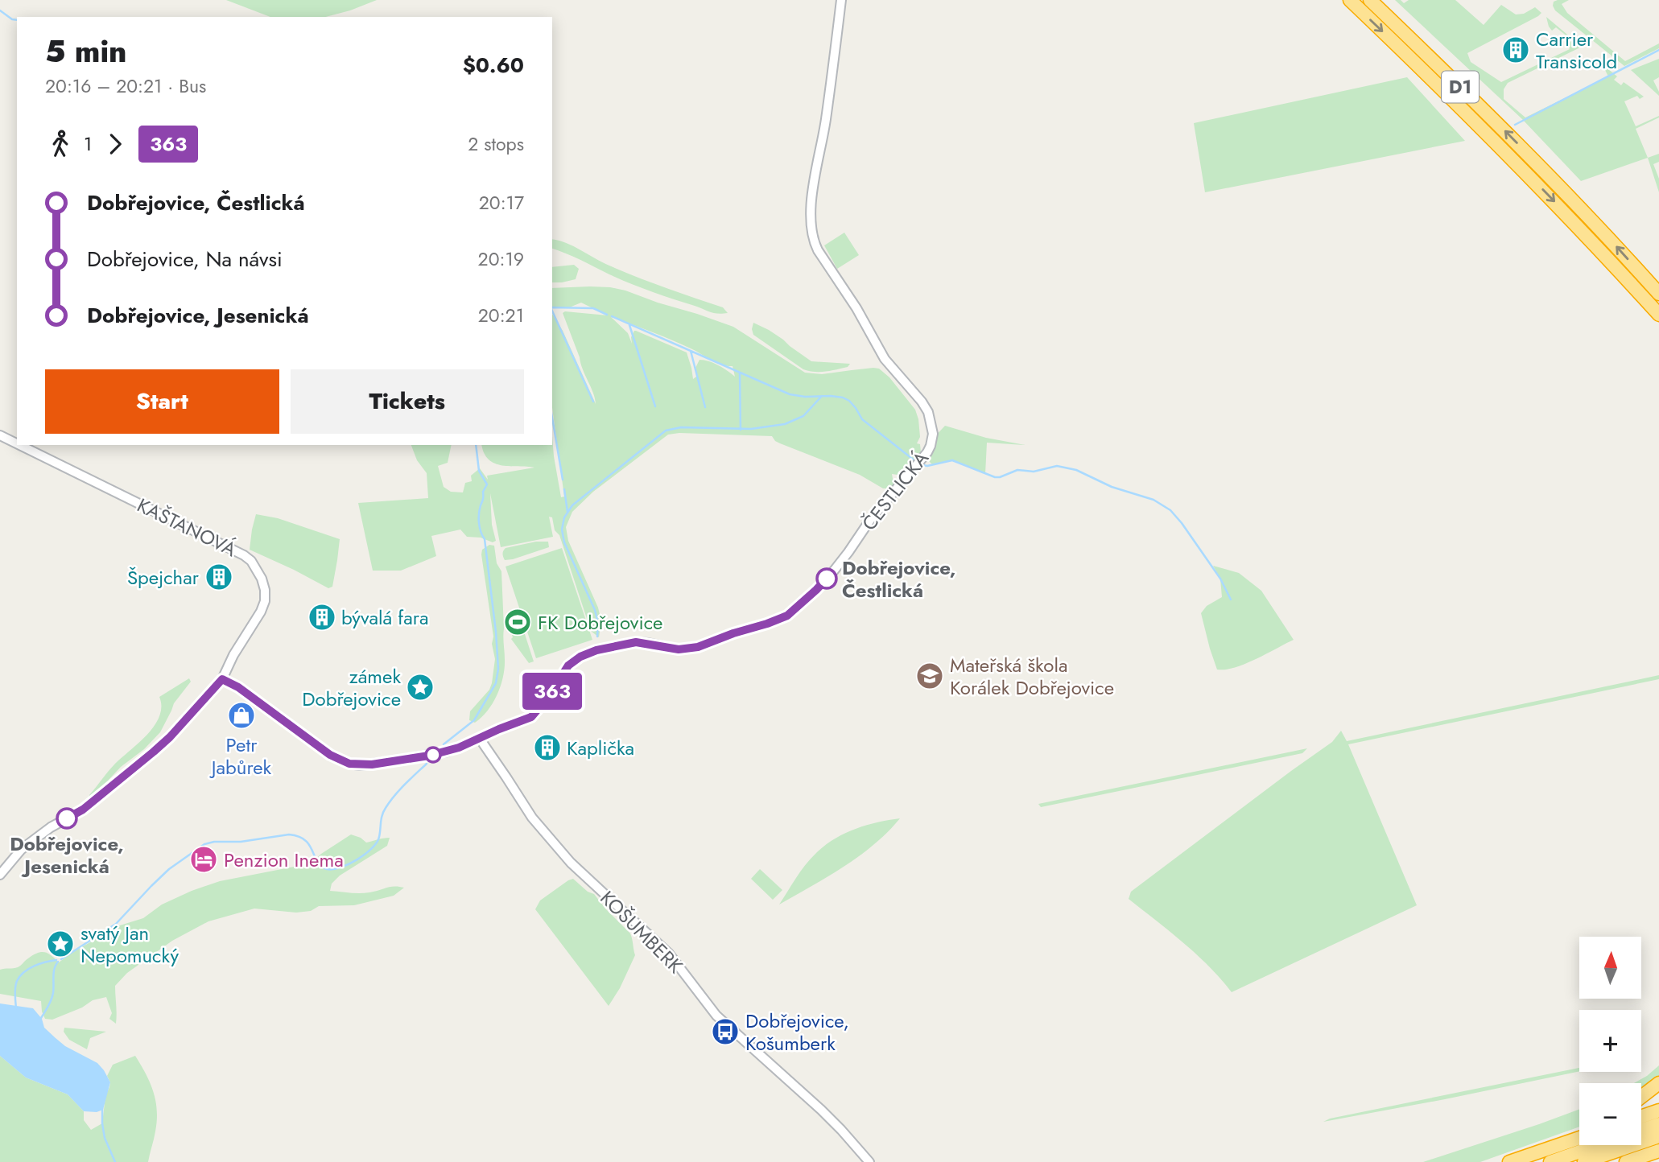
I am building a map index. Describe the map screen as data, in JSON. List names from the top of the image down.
{
  "streets": {
    "highway": ["D1"],
    "street": ["ČESTLICKÁ", "KAŠTANOVÁ", "KOŠUMBERK"]
  },
  "crossings": [
    ["ČESTLICKÁ", "KAŠTANOVÁ"],
    ["ČESTLICKÁ", "KOŠUMBERK"]
  ],
  "places": {
    "building": [
      "Carrier Transicold",
      "Špejchar",
      "bývalá fara",
      "Kaplička"
    ],
    "other": ["Dobřejovice, Čestlická", "Dobřejovice, Jesenická"],
    "sports": ["FK Dobřejovice"],
    "school or university": ["Mateřská škola Korálek Dobřejovice"],
    "place": ["zámek Dobřejovice", "svatý Jan Nepomucký"],
    "shop": ["Petr Jabůrek"],
    "hotel": ["Penzion Inema"],
    "bus stop": ["Dobřejovice, Košumberk"]
  },
  "lines": ["bus line 363"],
  "north": "top",
  "page": {
    "on_map": "363",
    "heading": ["5 min", "20:16 – 20:21 · Bus", "$0.60"],
    "legs": ["1", "363", "2 stops"],
    "list": [
      {
        "name": "Dobřejovice, Čestlická",
        "value": "20:17"
      },
      {
        "name": "Dobřejovice, Na návsi",
        "value": "20:19"
      },
      {
        "name": "Dobřejovice, Jesenická",
        "value": "20:21"
      }
    ],
    "buttons": ["Start", "Tickets"],
    "map_buttons": ["+", "−"]
  }
}
